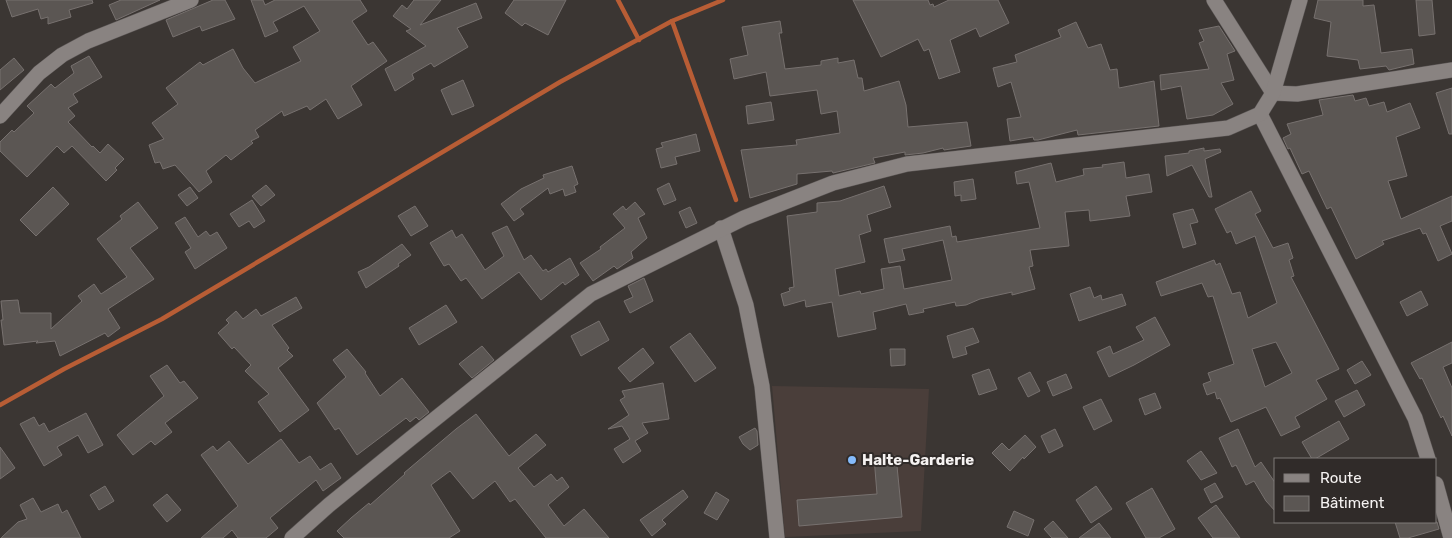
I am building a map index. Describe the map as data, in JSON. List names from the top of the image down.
{
  "places": ["Halte-Garderie"],
  "legend": ["Route", "Bâtiment"]
}
